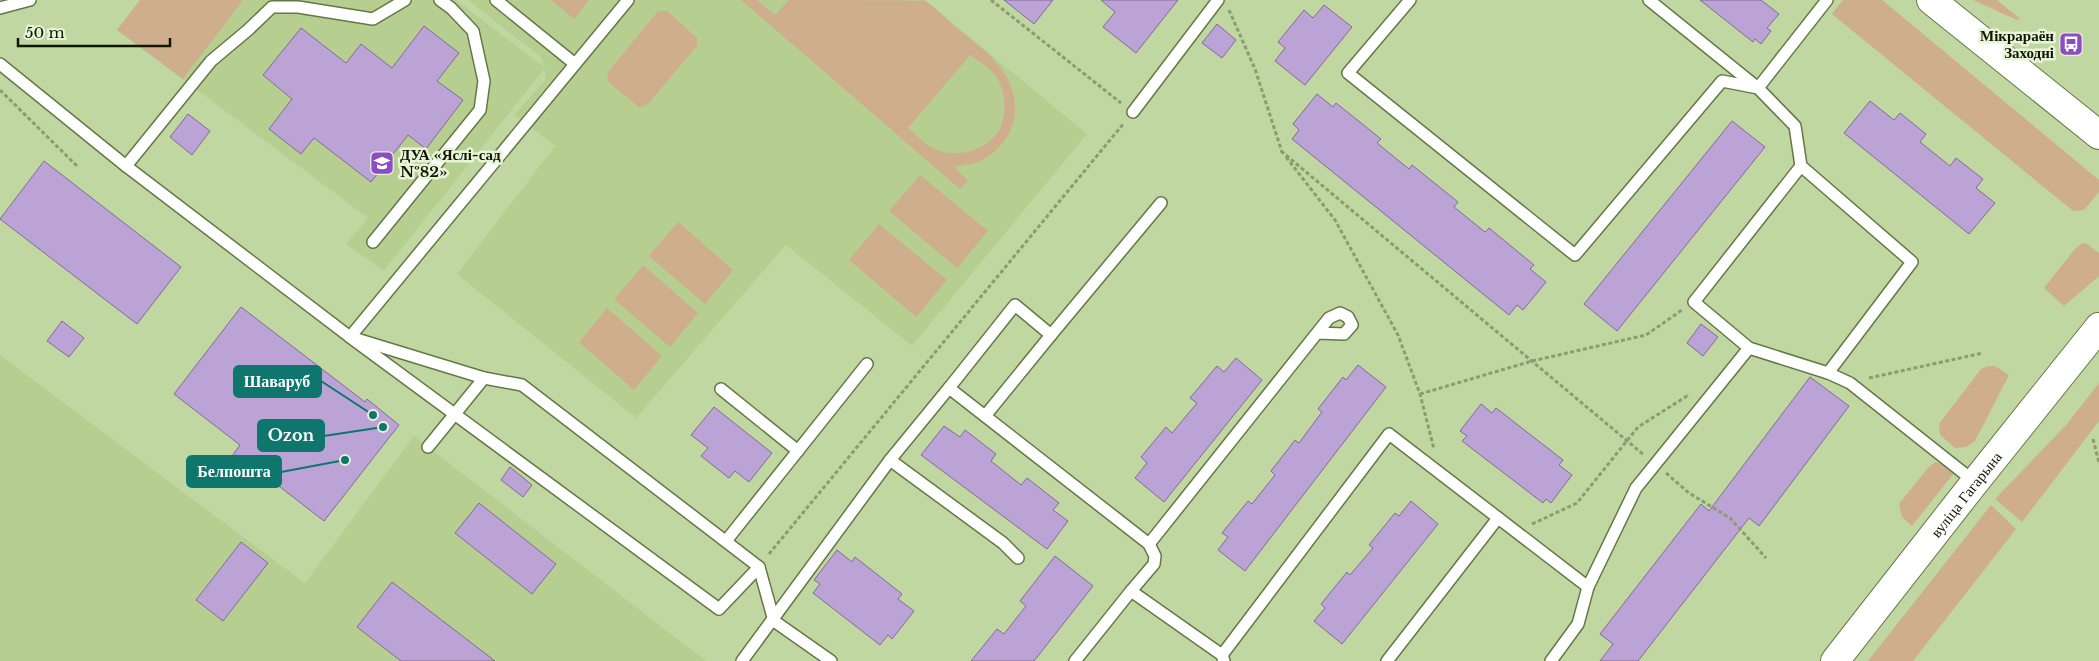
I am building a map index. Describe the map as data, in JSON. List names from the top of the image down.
{
  "streets": {
    "main road": ["вуліца Гагарына"]
  },
  "places": {
    "bus stop": ["Мікрараён Заходні"],
    "school or university": ["ДУА «Яслі-сад №82»"],
    "other": ["Шаваруб", "Ozon", "Белпошта"]
  },
  "scale_bar": "50 m"
}
